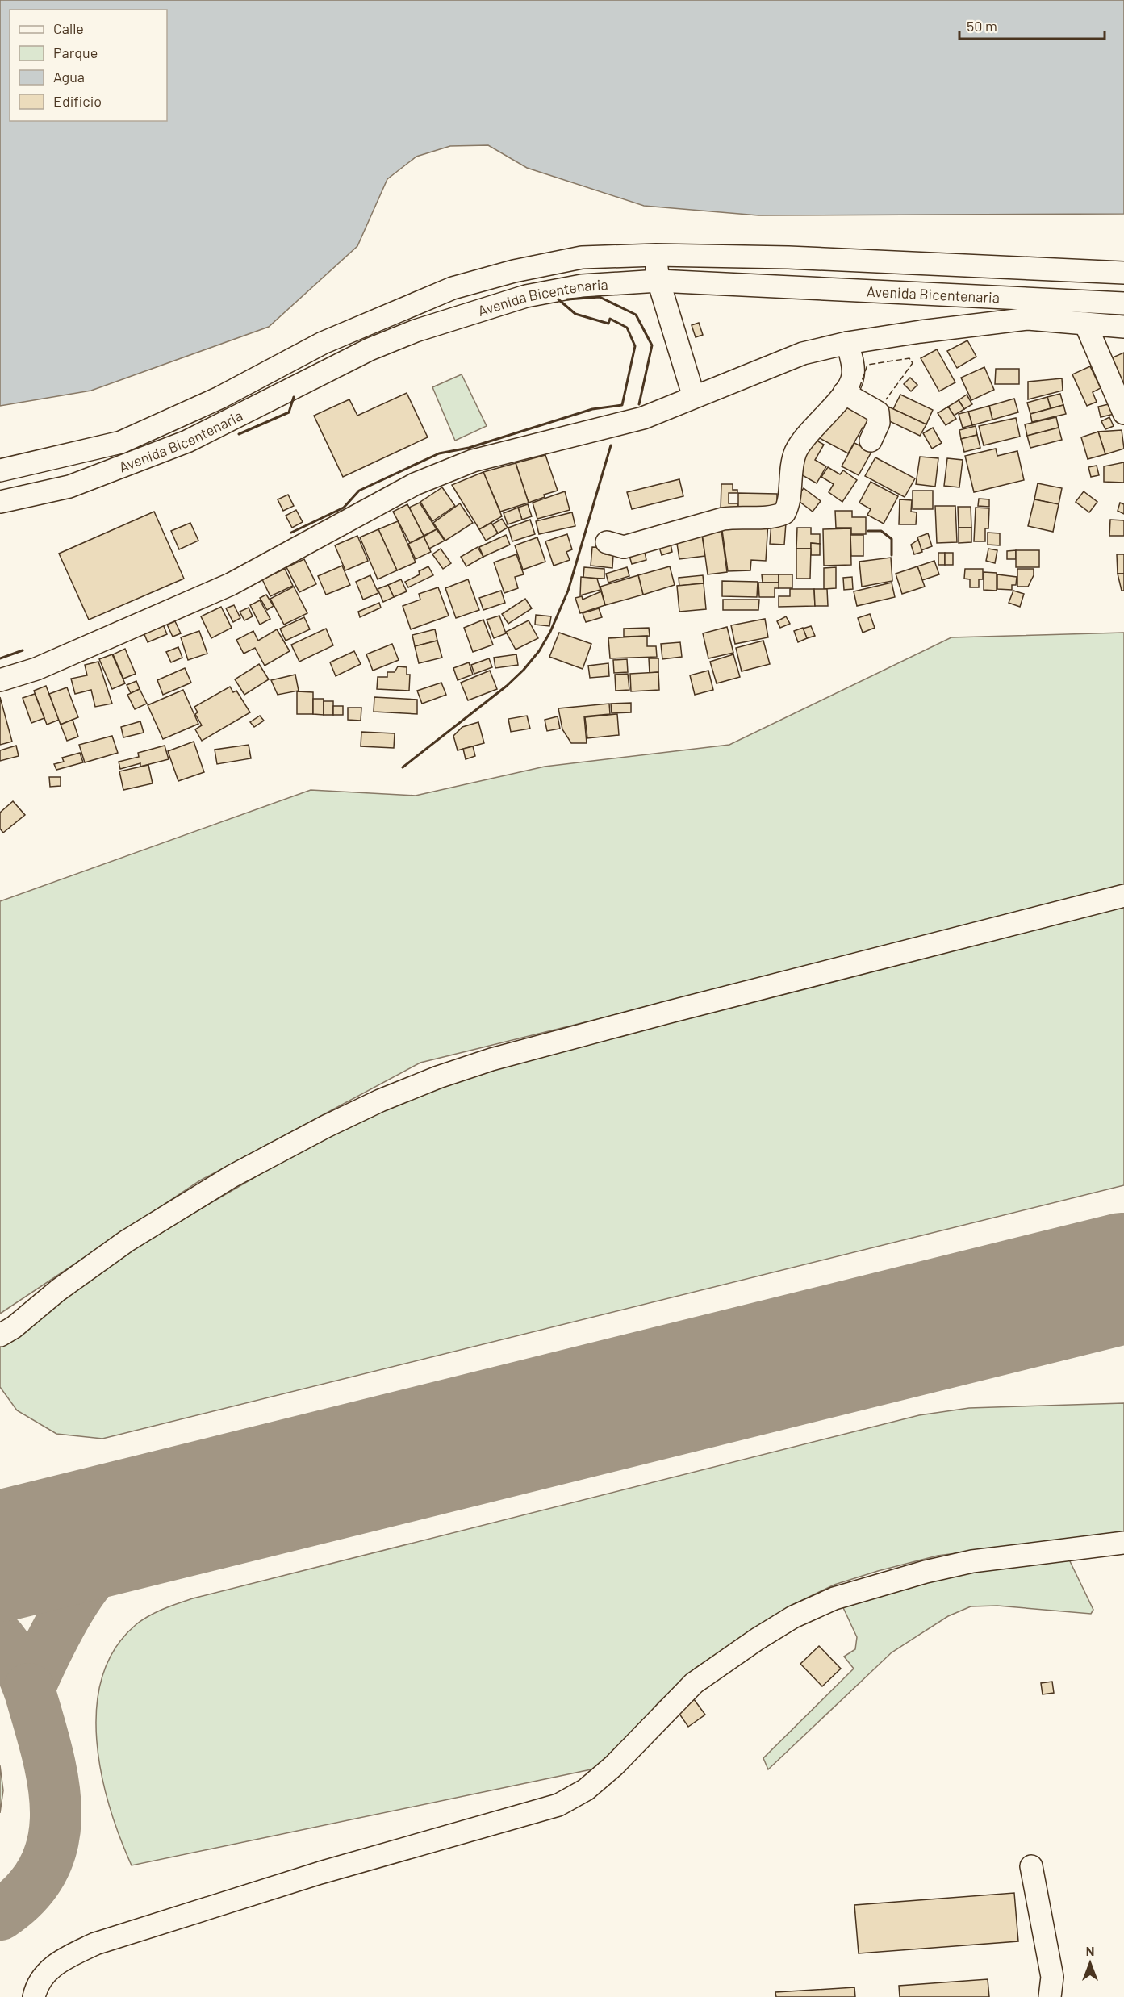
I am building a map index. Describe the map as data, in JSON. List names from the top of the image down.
{
  "streets": {
    "street": ["Avenida Bicentenaria"]
  },
  "legend": [
    "Calle",
    "Parque",
    "Agua",
    "Edificio"
  ],
  "scale_bar": "50 m",
  "north": "top"
}
